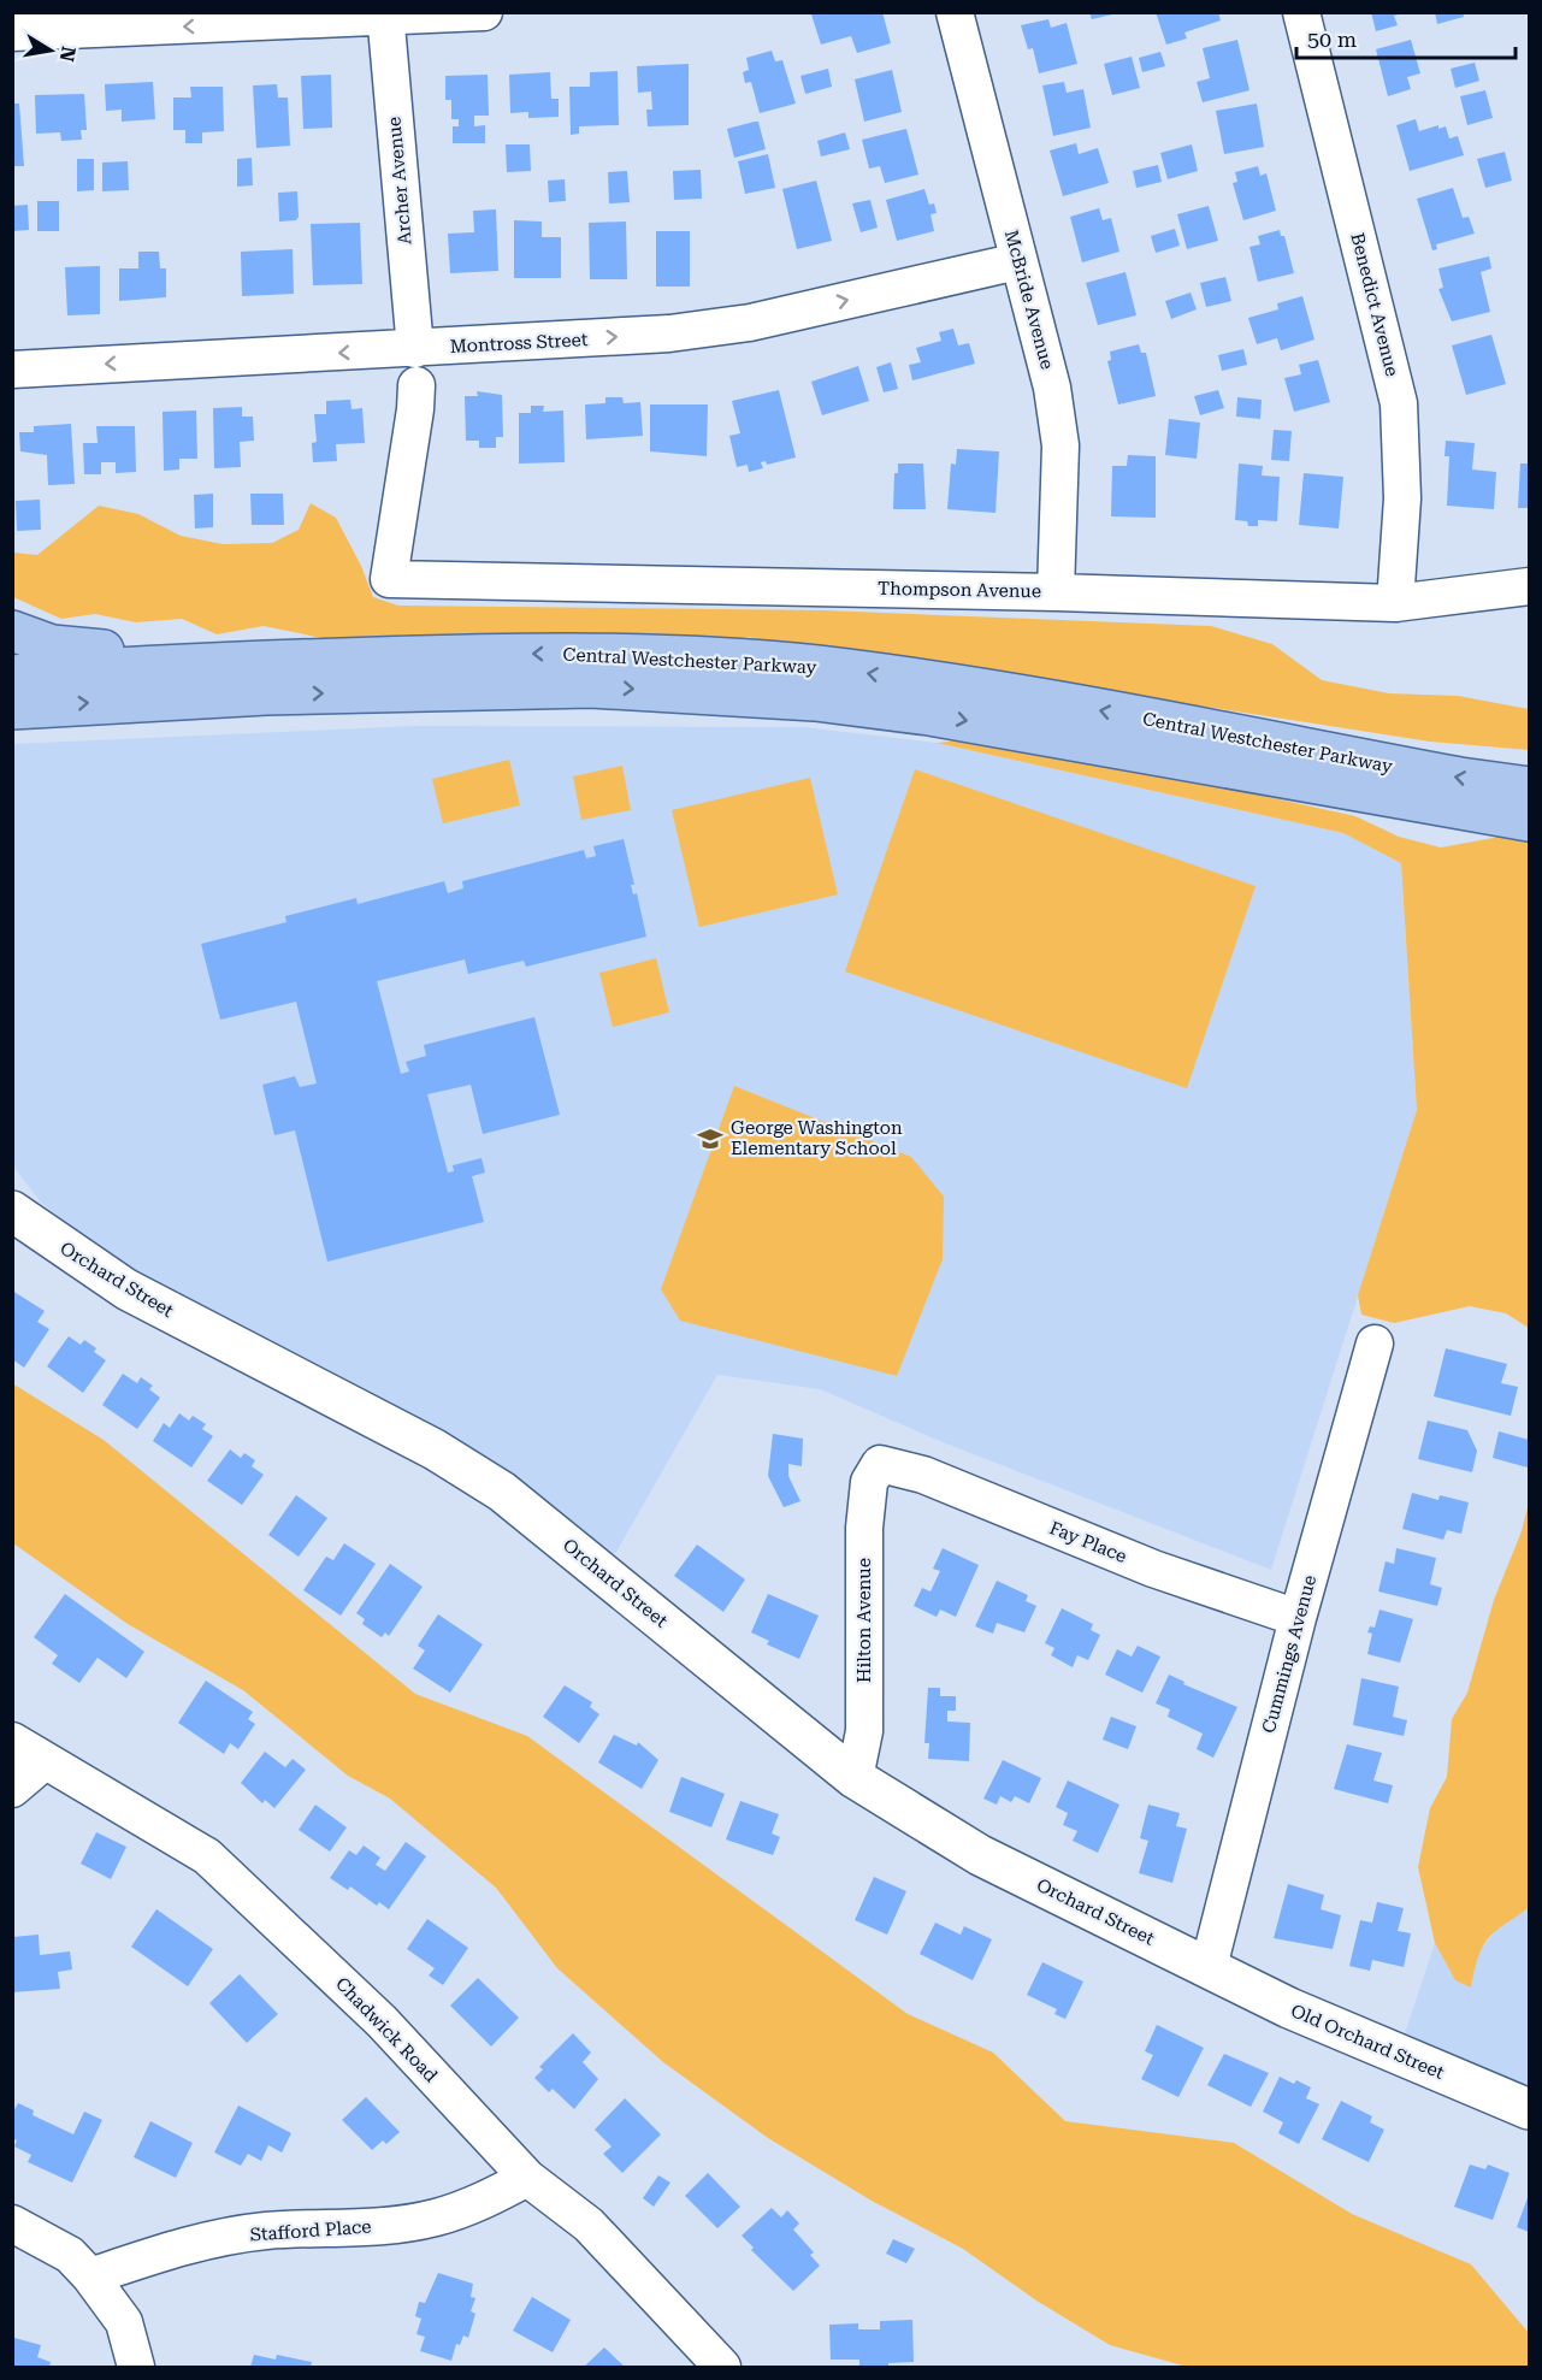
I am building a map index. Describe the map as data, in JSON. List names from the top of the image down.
{
  "streets": {
    "main road": ["Central Westchester Parkway"],
    "street": [
      "Archer Avenue",
      "McBride Avenue",
      "Benedict Avenue",
      "Montross Street",
      "Thompson Avenue",
      "Orchard Street",
      "Fay Place",
      "Hilton Avenue",
      "Cummings Avenue",
      "Chadwick Road",
      "Old Orchard Street",
      "Stafford Place"
    ]
  },
  "crossings": [
    ["Archer Avenue", "Montross Street"],
    ["McBride Avenue", "Montross Street"],
    ["McBride Avenue", "Thompson Avenue"],
    ["Benedict Avenue", "Thompson Avenue"],
    ["Orchard Street", "Hilton Avenue"],
    ["Orchard Street", "Cummings Avenue"],
    ["Orchard Street", "Old Orchard Street"],
    ["Fay Place", "Hilton Avenue"],
    ["Fay Place", "Cummings Avenue"],
    ["Cummings Avenue", "Old Orchard Street"],
    ["Chadwick Road", "Stafford Place"]
  ],
  "places": {
    "school or university": ["George Washington Elementary School"]
  },
  "scale_bar": "50 m",
  "north": "right"
}
